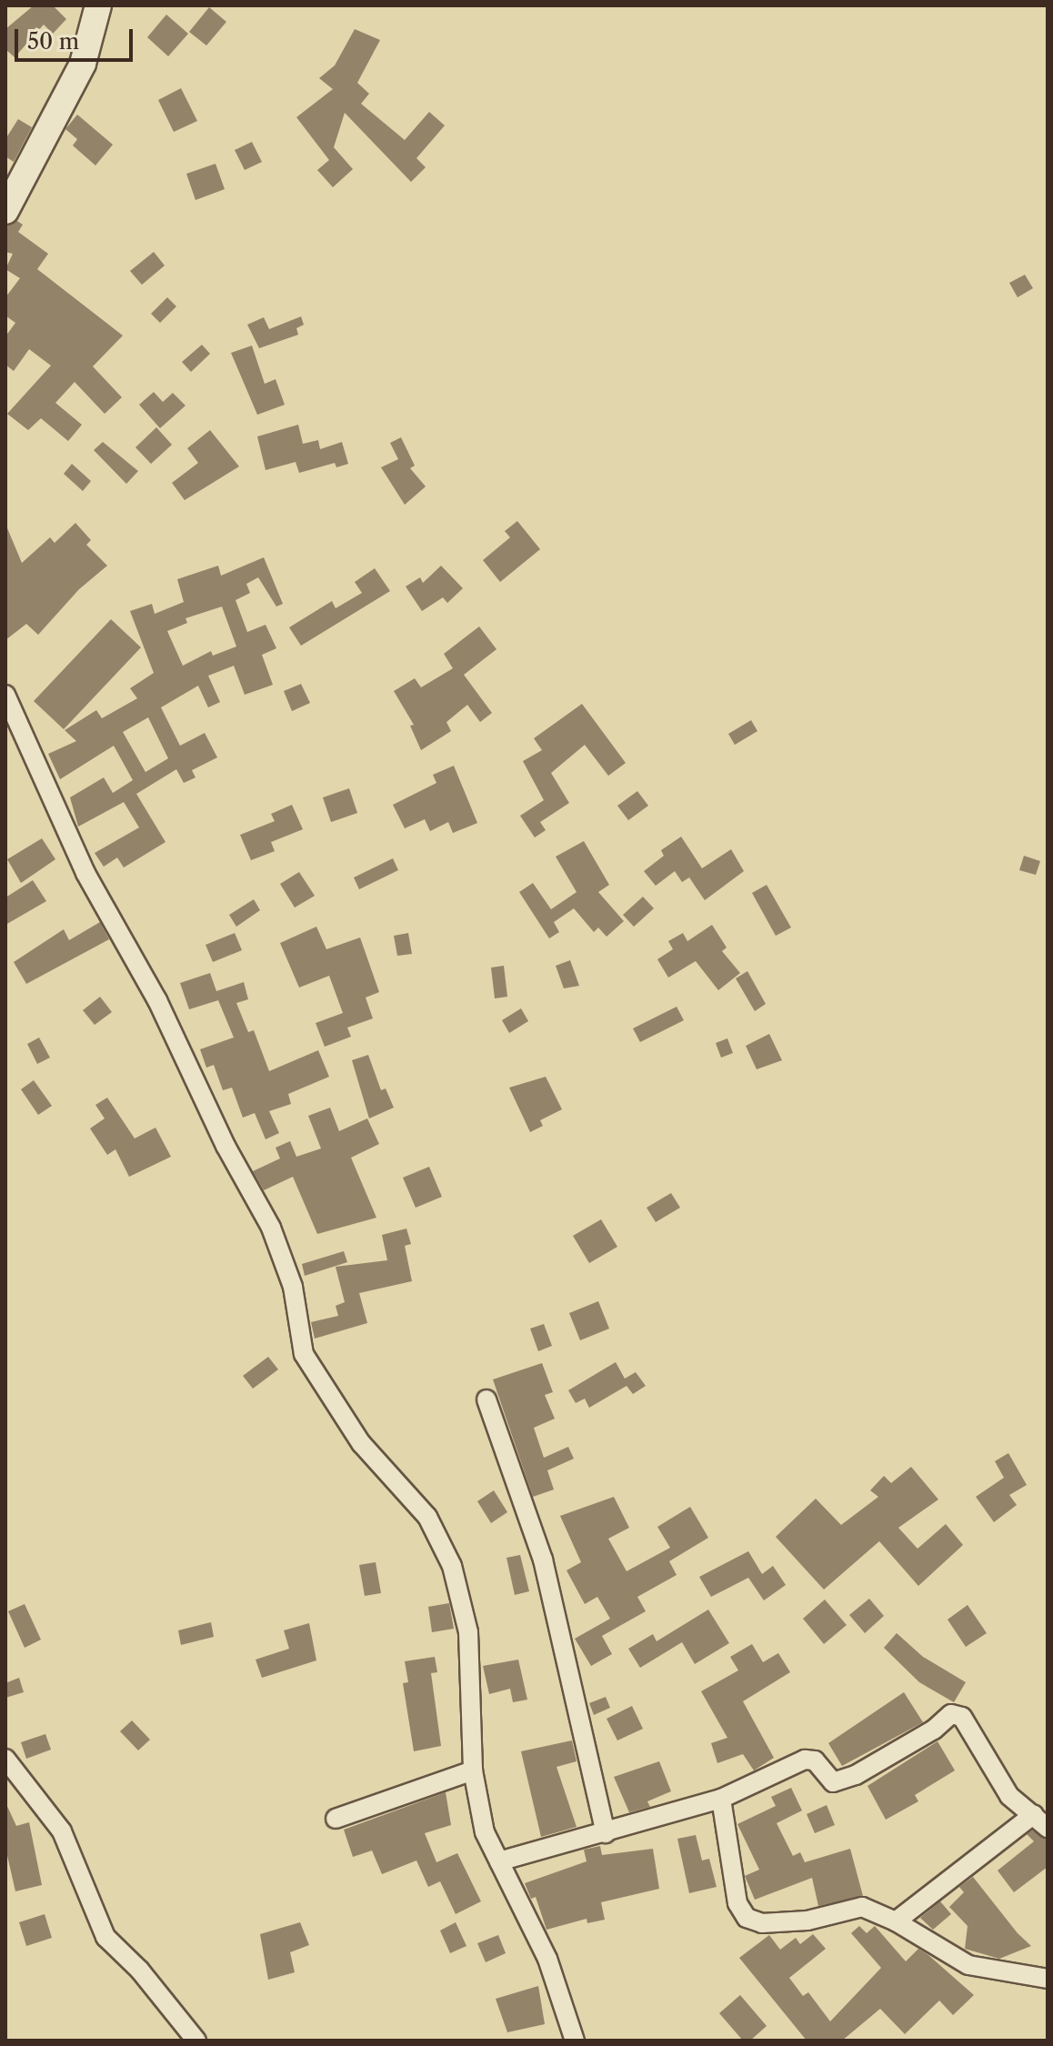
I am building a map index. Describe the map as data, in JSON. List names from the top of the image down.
{
  "scale_bar": "50 m"
}
